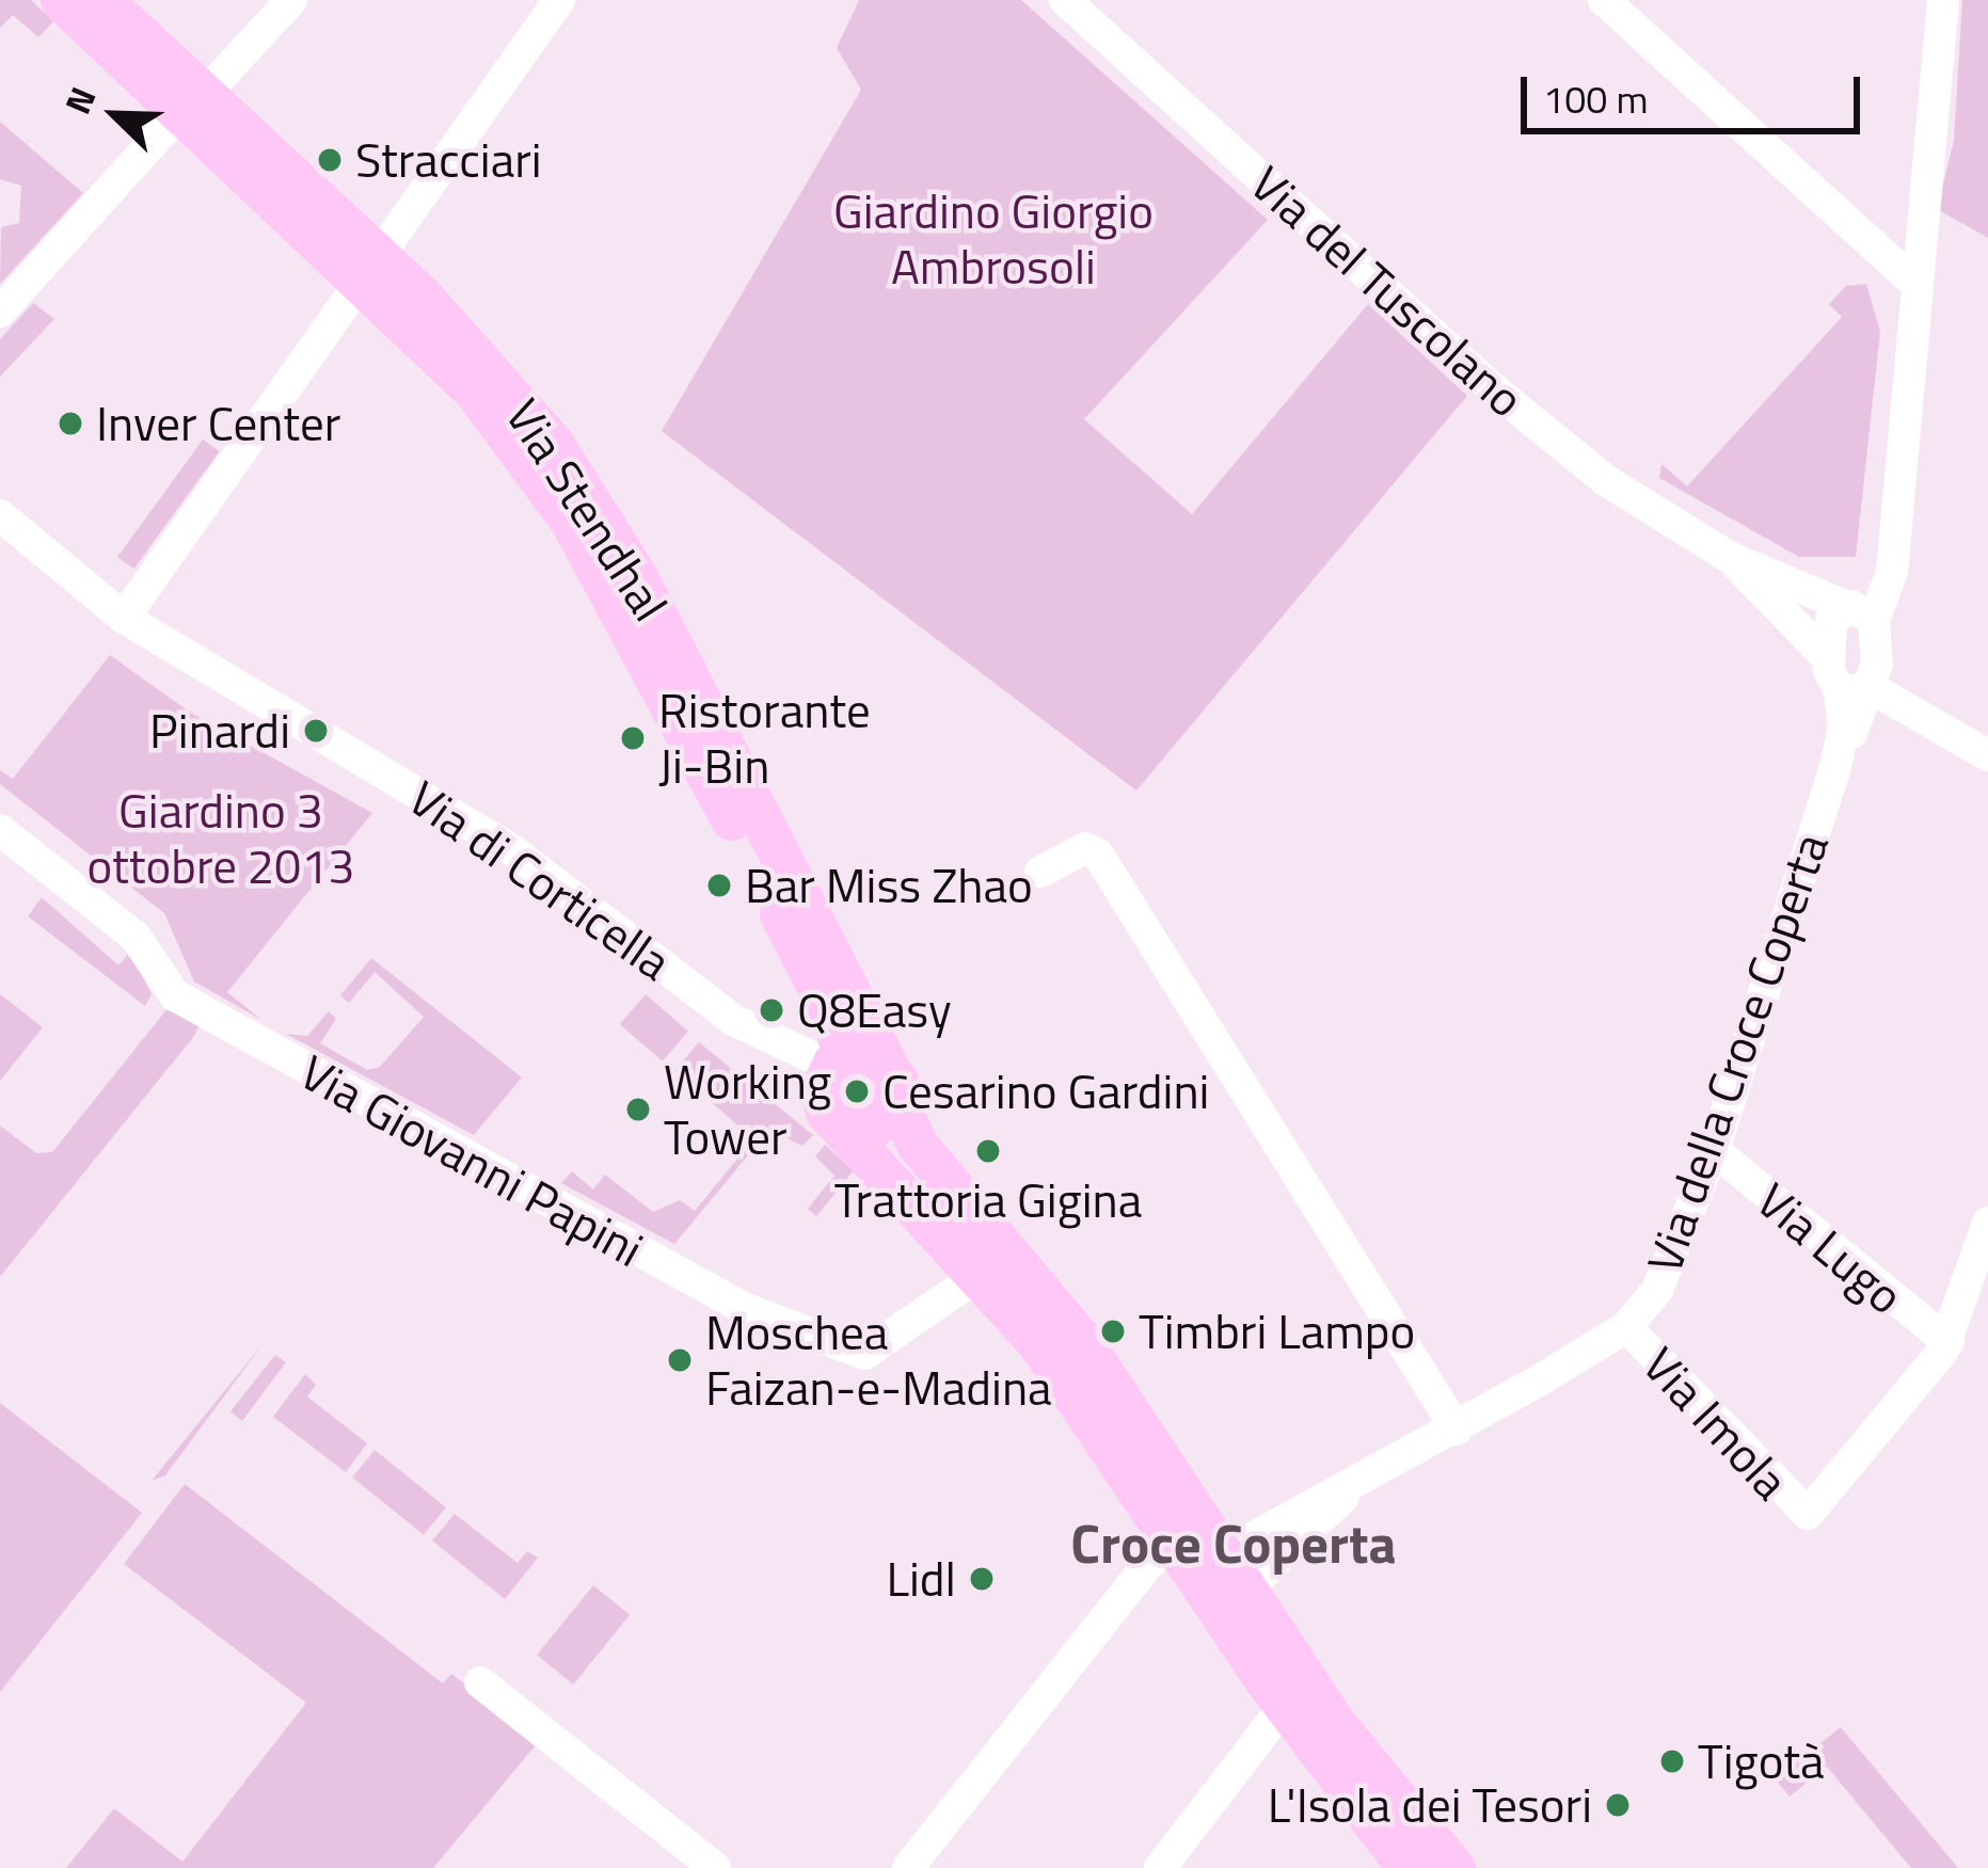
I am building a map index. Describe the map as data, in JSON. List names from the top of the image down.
{
  "streets": {
    "main road": ["Via Stendhal"],
    "street": [
      "Via del Tuscolano",
      "Via di Corticella",
      "Via della Croce Coperta",
      "Via Giovanni Papini",
      "Via Lugo",
      "Via Imola"
    ]
  },
  "crossings": [
    ["Via del Tuscolano", "Via della Croce Coperta"],
    ["Via Stendhal", "Via di Corticella"],
    ["Via della Croce Coperta", "Via Lugo"],
    ["Via della Croce Coperta", "Via Imola"],
    ["Via Lugo", "Via Imola"]
  ],
  "districts": ["Croce Coperta"],
  "parks": ["Giardino Giorgio Ambrosoli", "Giardino 3 ottobre 2013"],
  "places": [
    "Stracciari",
    "Inver Center",
    "Pinardi",
    "Ristorante Ji-Bin",
    "Bar Miss Zhao",
    "Q8Easy",
    "Cesarino Gardini",
    "Working Tower",
    "Trattoria Gigina",
    "Timbri Lampo",
    "Moschea Faizan-e-Madina",
    "Lidl",
    "Tigotà",
    "L'Isola dei Tesori"
  ],
  "scale_bar": "100 m",
  "north": "top left"
}
